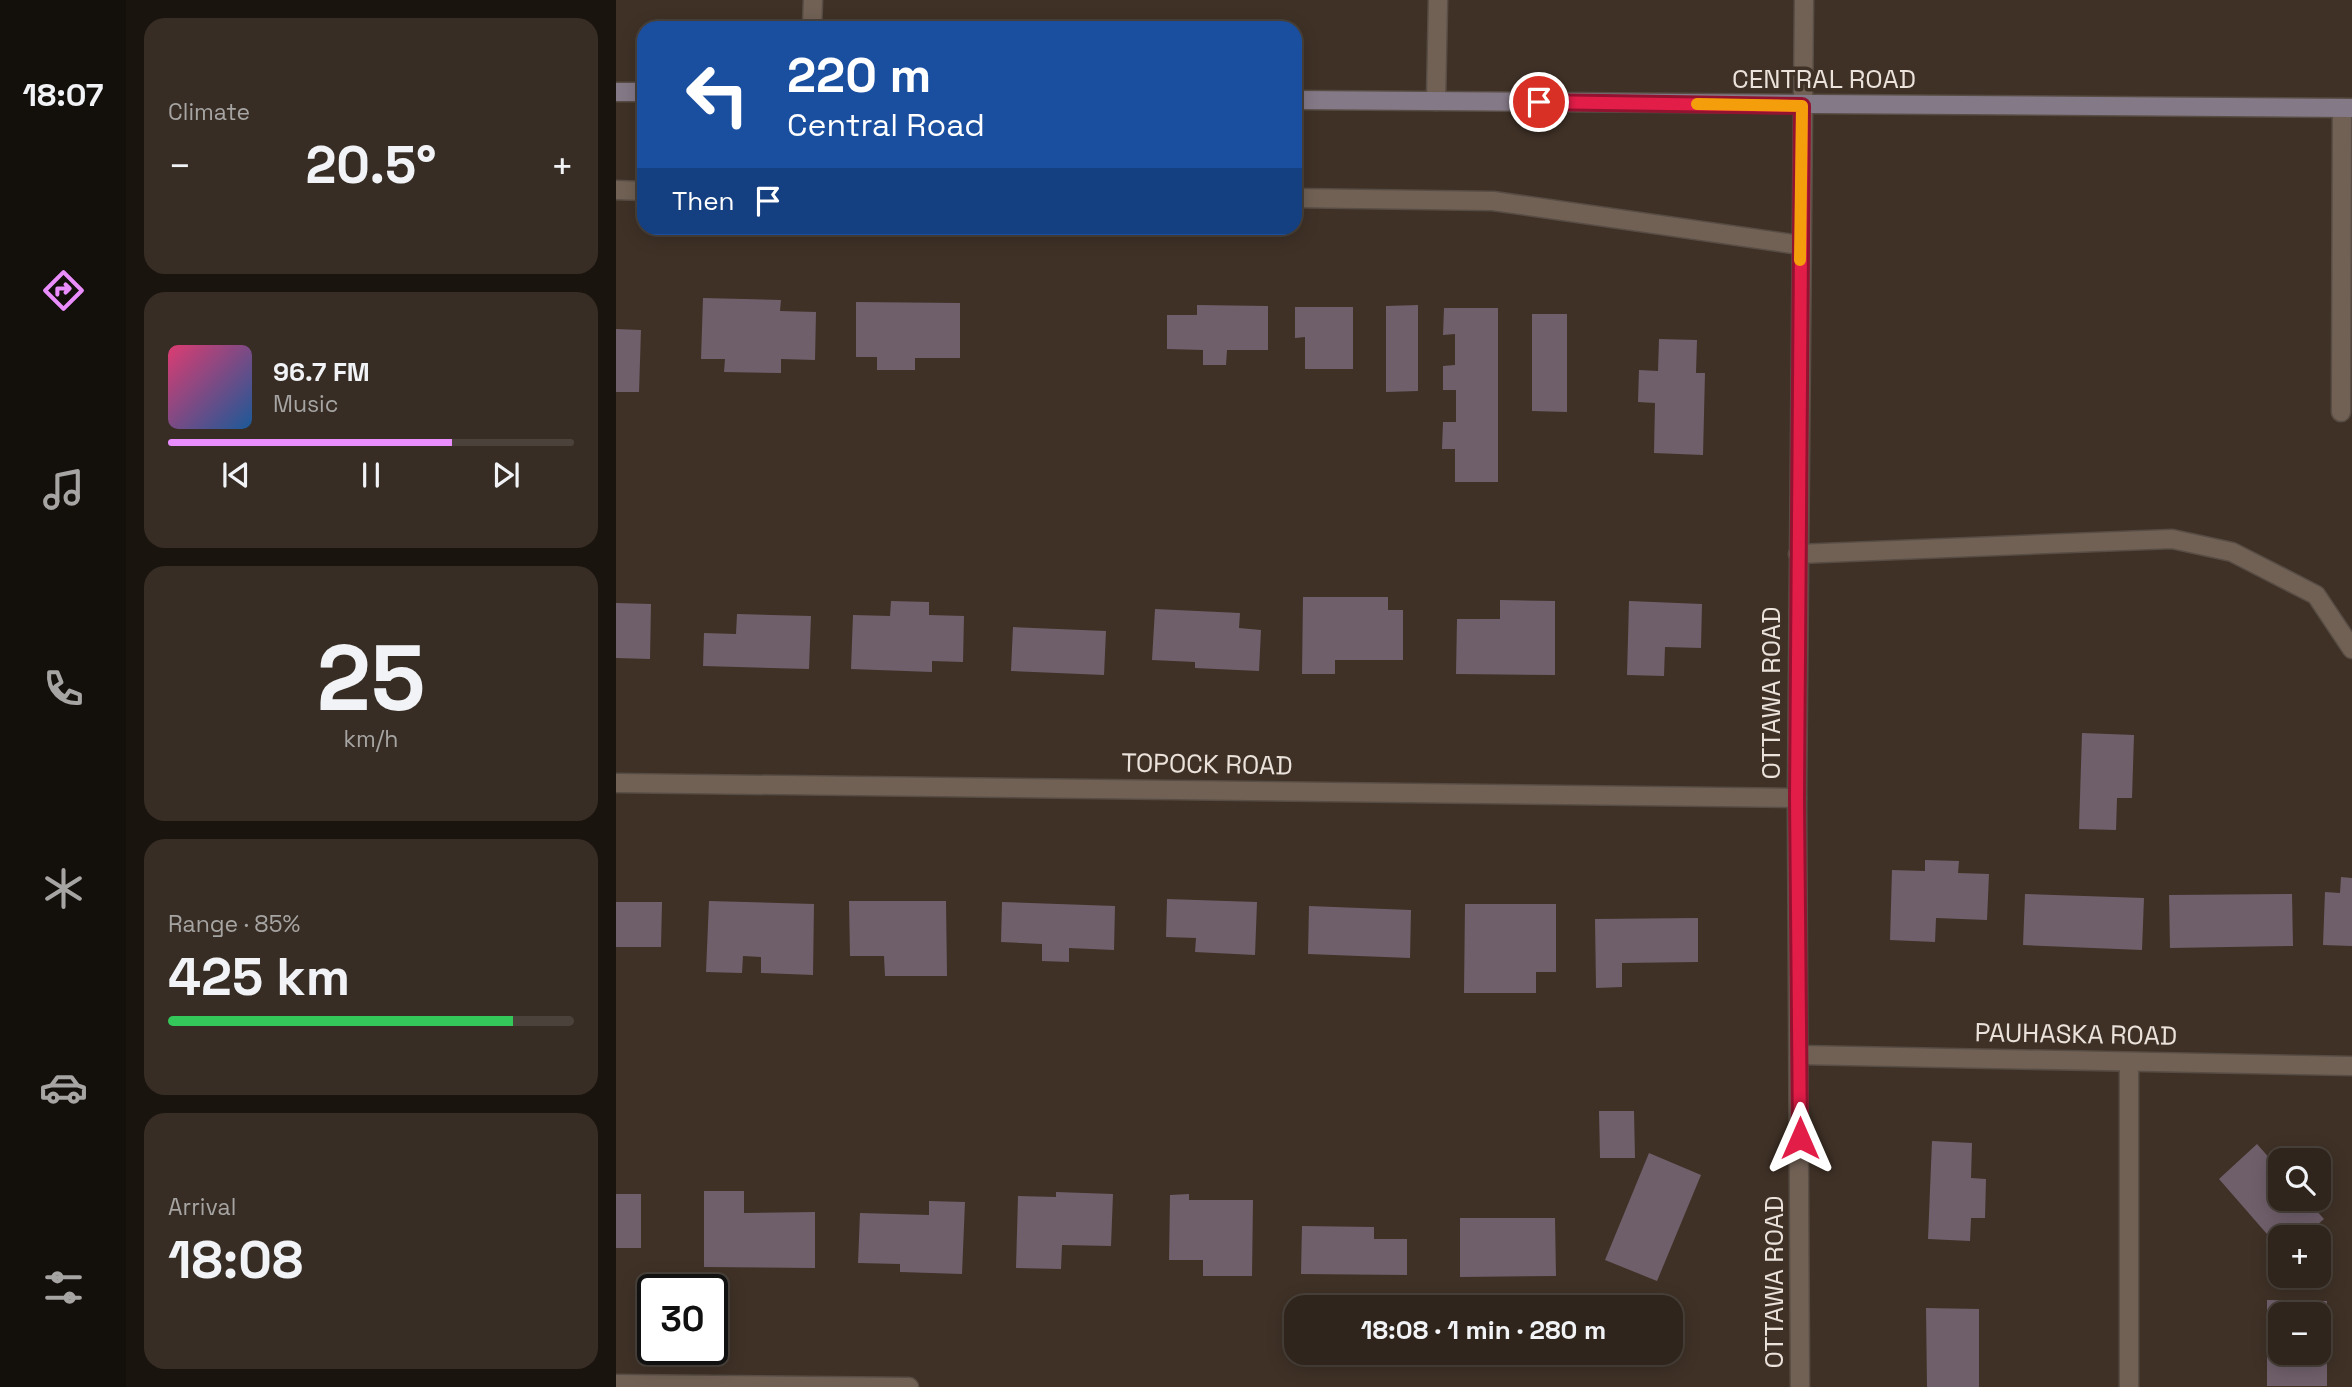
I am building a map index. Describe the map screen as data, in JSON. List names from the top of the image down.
{
  "streets": {
    "main road": ["CENTRAL ROAD"],
    "street": ["OTTAWA ROAD", "TOPOCK ROAD", "PAUHASKA ROAD"]
  },
  "crossings": [
    ["CENTRAL ROAD", "OTTAWA ROAD"],
    ["OTTAWA ROAD", "TOPOCK ROAD"],
    ["OTTAWA ROAD", "PAUHASKA ROAD"]
  ],
  "page": {
    "tabs": "18:07",
    "tile": [
      "Climate",
      ["25", "km/h"],
      ["Range · 85%", "425 km"],
      ["Arrival", "18:08"]
    ],
    "turn": ["220 m", "Central Road"],
    "heat": ["−", "20.5°", "+"],
    "then": "Then",
    "song": ["96.7 FM", "Music"],
    "map_buttons": ["+", "−"],
    "limit": "30",
    "trip": "18:08 · 1 min · 280 m"
  }
}
